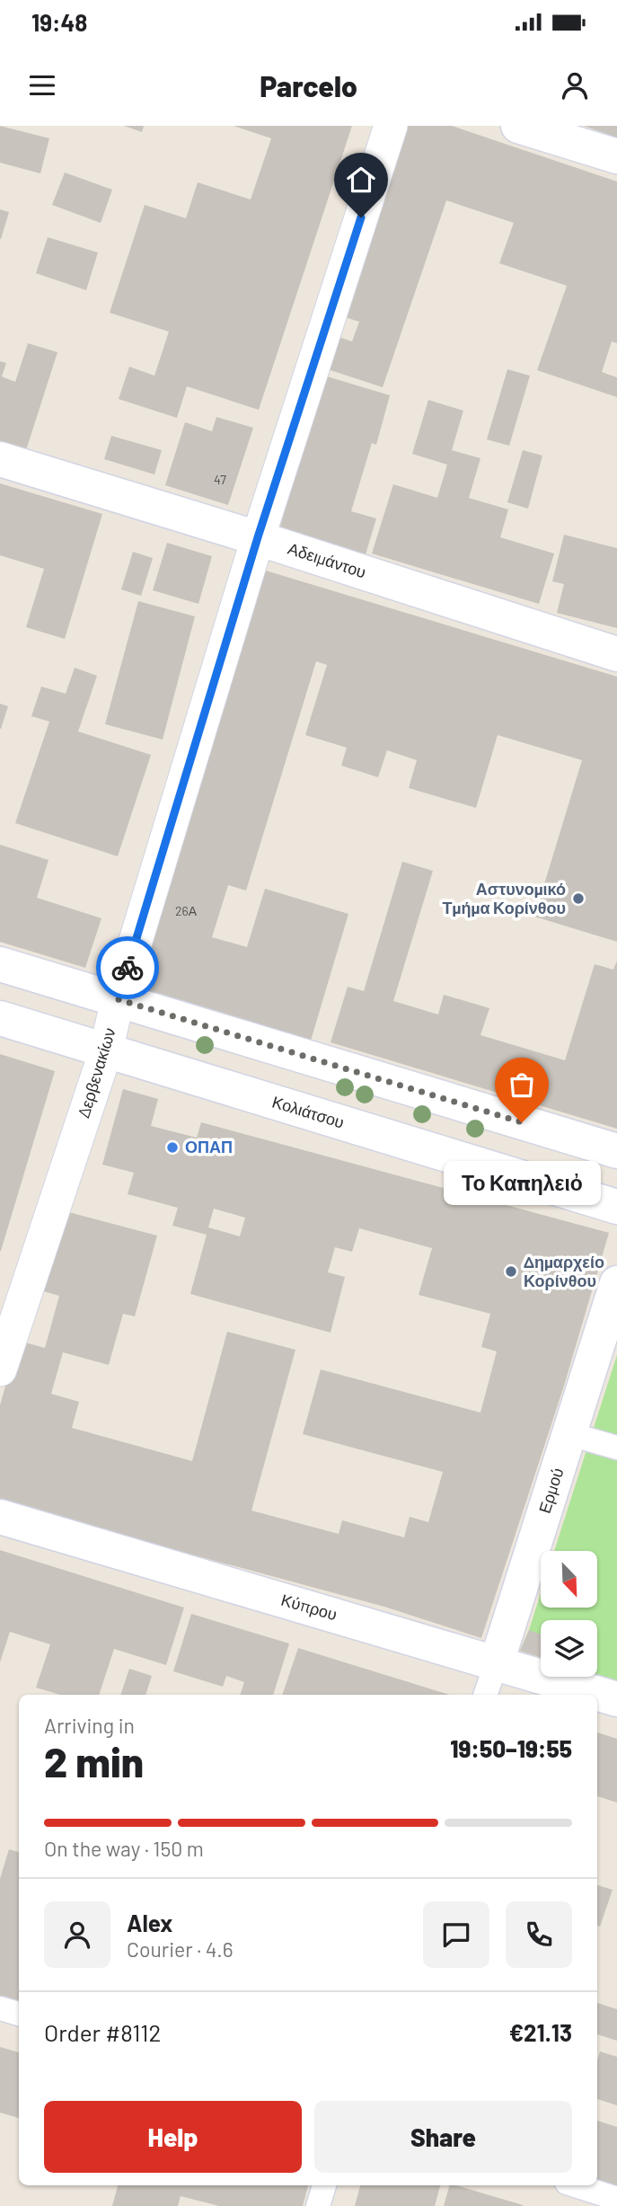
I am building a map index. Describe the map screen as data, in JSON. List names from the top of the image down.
{
  "streets": {
    "street": [
      "Αδειμάντου",
      "Δερβενακίων",
      "Κολιάτσου",
      "Ερμού",
      "Κύπρου"
    ]
  },
  "crossings": [
    ["Αδειμάντου", "Δερβενακίων"],
    ["Δερβενακίων", "Κολιάτσου"],
    ["Ερμού", "Κύπρου"]
  ],
  "places": [
    "Αστυνομικό Τμήμα Κορίνθου",
    "Το Καπηλειὀ",
    "ΟΠΑΠ",
    "Δημαρχείο Κορίνθου"
  ],
  "house_numbers": ["47", "26Α"],
  "north": "bottom right",
  "page": {
    "status": "19:48",
    "header": "Parcelo",
    "bubble": "Το Καπηλειὀ",
    "heading": ["2 min", "Arriving in", "19:50–19:55"],
    "panel": [
      "Alex",
      "Courier · 4.6",
      "Order #8112",
      "€21.13"
    ],
    "bar": "On the way · 150 m",
    "buttons": ["Help", "Share"]
  }
}
